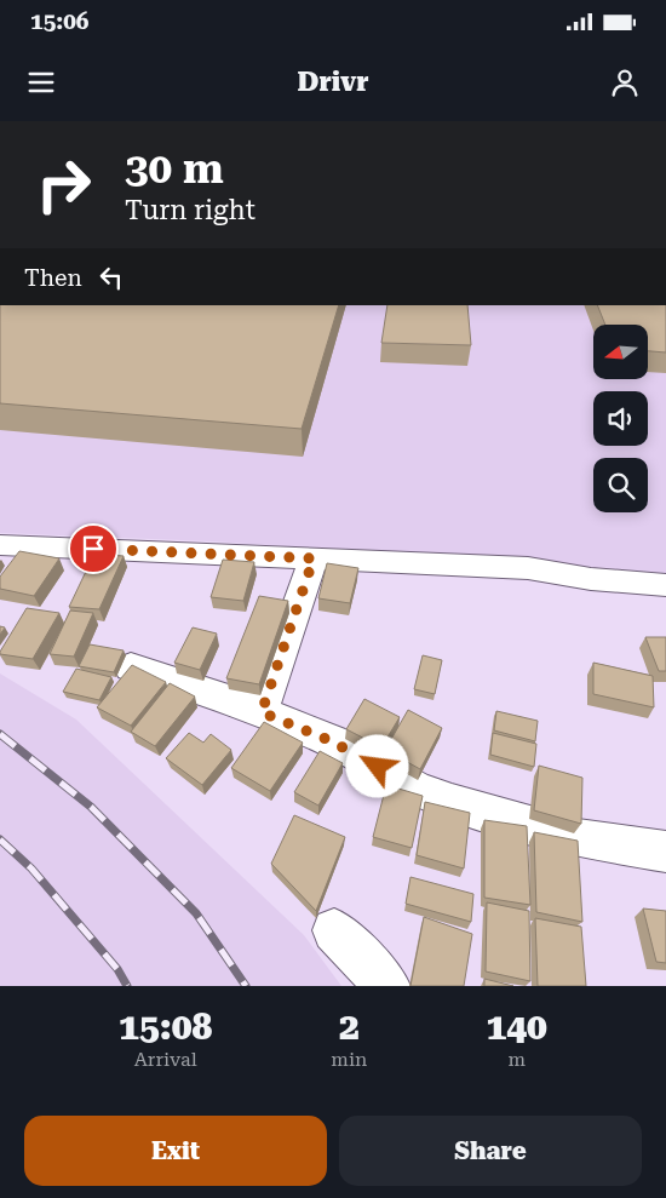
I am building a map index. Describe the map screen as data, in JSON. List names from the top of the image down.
{
  "north": "left",
  "page": {
    "status": "15:06",
    "header": "Drivr",
    "turn": ["30 m", "Turn right"],
    "then": "Then",
    "eta": [
      "15:08",
      "Arrival",
      "2",
      "min",
      "140",
      "m"
    ],
    "buttons": ["Exit", "Share"]
  }
}
